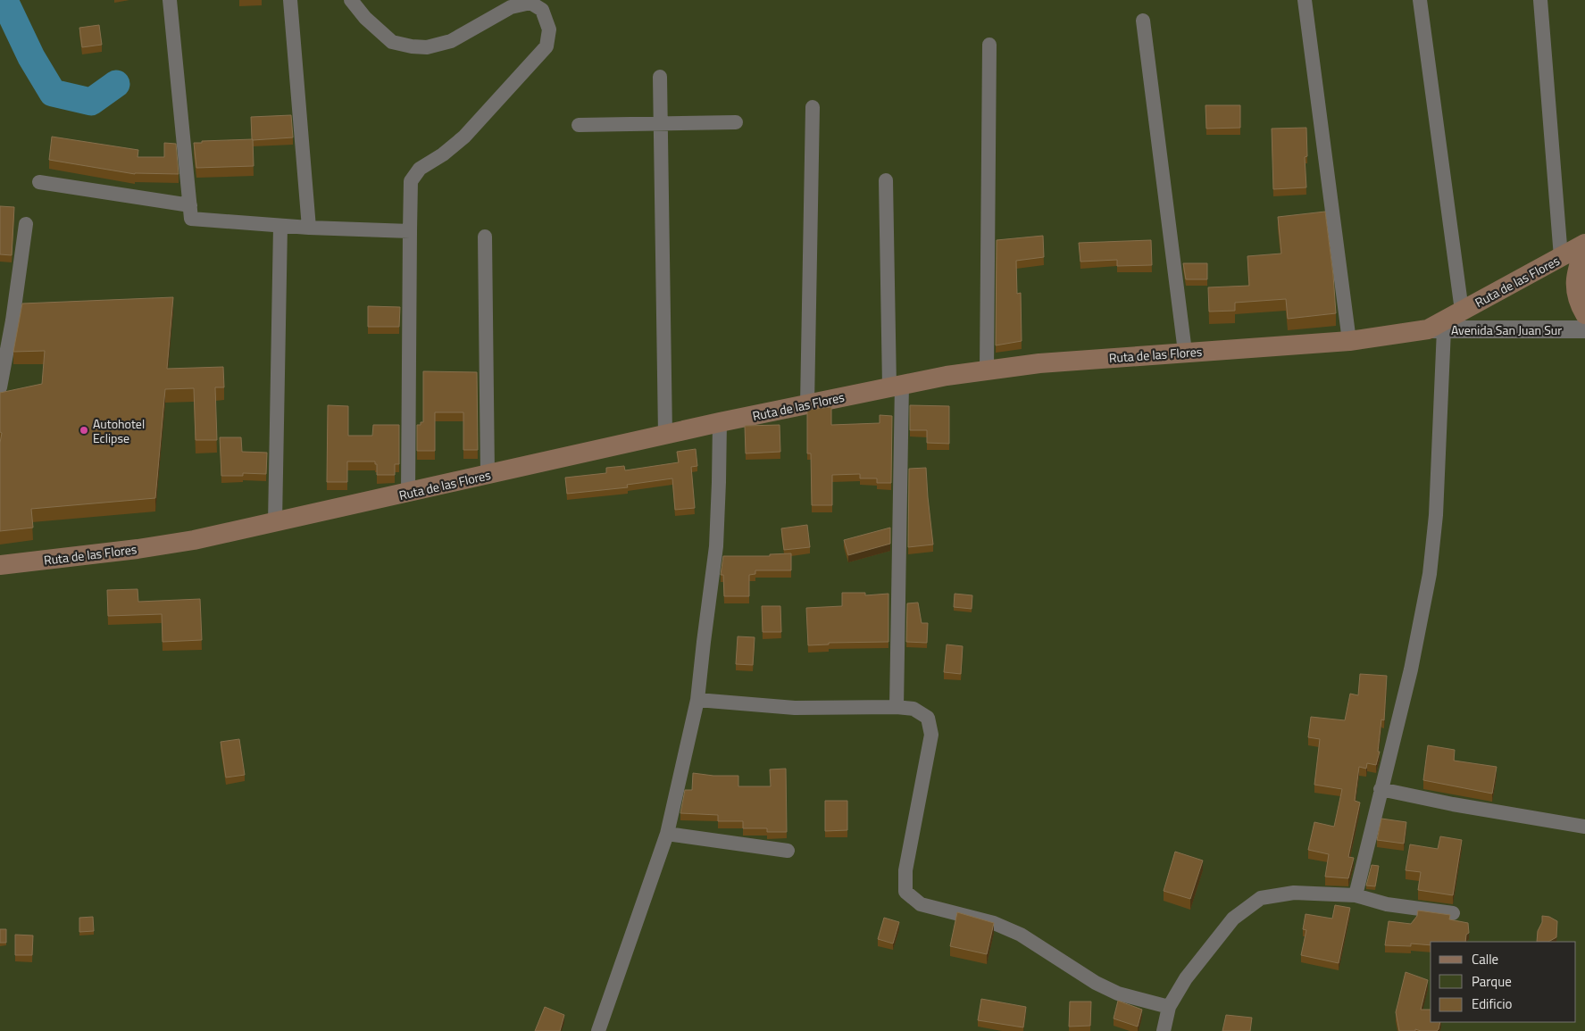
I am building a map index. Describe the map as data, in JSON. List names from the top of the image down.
{
  "streets": {
    "main road": ["Ruta de las Flores"],
    "street": ["Avenida San Juan Sur"]
  },
  "crossings": [
    ["Ruta de las Flores", "Avenida San Juan Sur"]
  ],
  "places": ["Autohotel Eclipse"],
  "legend": ["Calle", "Parque", "Edificio"]
}
